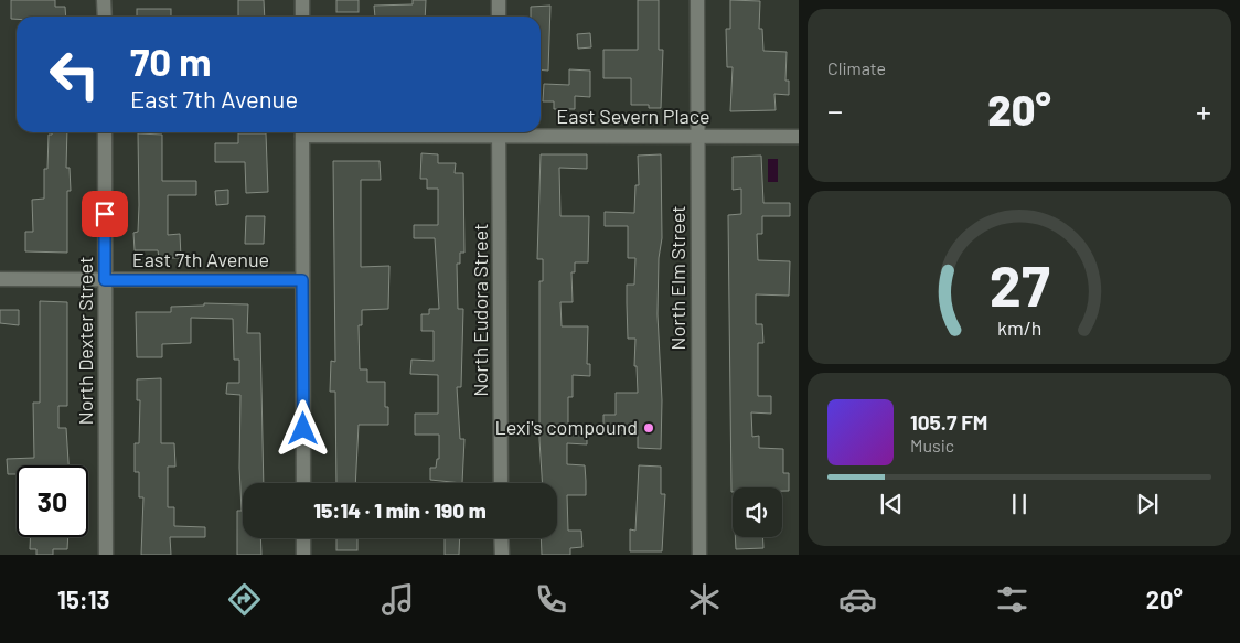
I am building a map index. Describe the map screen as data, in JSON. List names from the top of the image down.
{
  "streets": {
    "street": [
      "East Severn Place",
      "East 7th Avenue",
      "North Elm Street",
      "North Eudora Street",
      "North Dexter Street"
    ]
  },
  "crossings": [
    ["East Severn Place", "North Elm Street"],
    ["East 7th Avenue", "North Dexter Street"]
  ],
  "places": ["Lexi's compound"],
  "page": {
    "tile": "Climate",
    "turn": ["70 m", "East 7th Avenue"],
    "heat": ["−", "20°", "+"],
    "song": ["105.7 FM", "Music"],
    "limit": "30",
    "trip": "15:14 · 1 min · 190 m",
    "tabs": ["15:13", "20°"],
    "gauge": ["27", "km/h"]
  }
}
